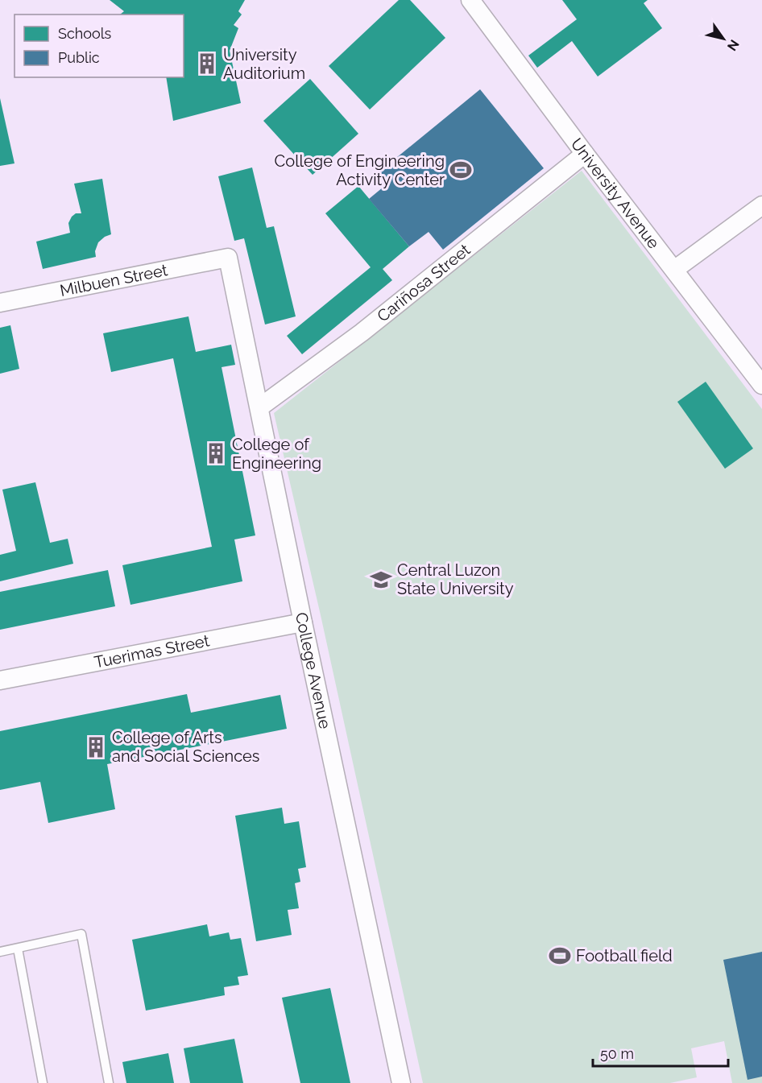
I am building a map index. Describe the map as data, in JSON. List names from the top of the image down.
{
  "streets": {
    "street": [
      "University Avenue",
      "Milbuen Street",
      "Cariñosa Street",
      "Tuerimas Street",
      "College Avenue"
    ]
  },
  "crossings": [
    ["University Avenue", "Cariñosa Street"],
    ["Milbuen Street", "College Avenue"],
    ["Cariñosa Street", "College Avenue"],
    ["Tuerimas Street", "College Avenue"]
  ],
  "places": {
    "building": ["University Auditorium", "College of Engineering", "College of Arts and Social Sciences"],
    "sports": ["College of Engineering Activity Center", "Football field"],
    "school or university": ["Central Luzon State University"]
  },
  "legend": ["Schools", "Public"],
  "scale_bar": "50 m",
  "north": "bottom right"
}
